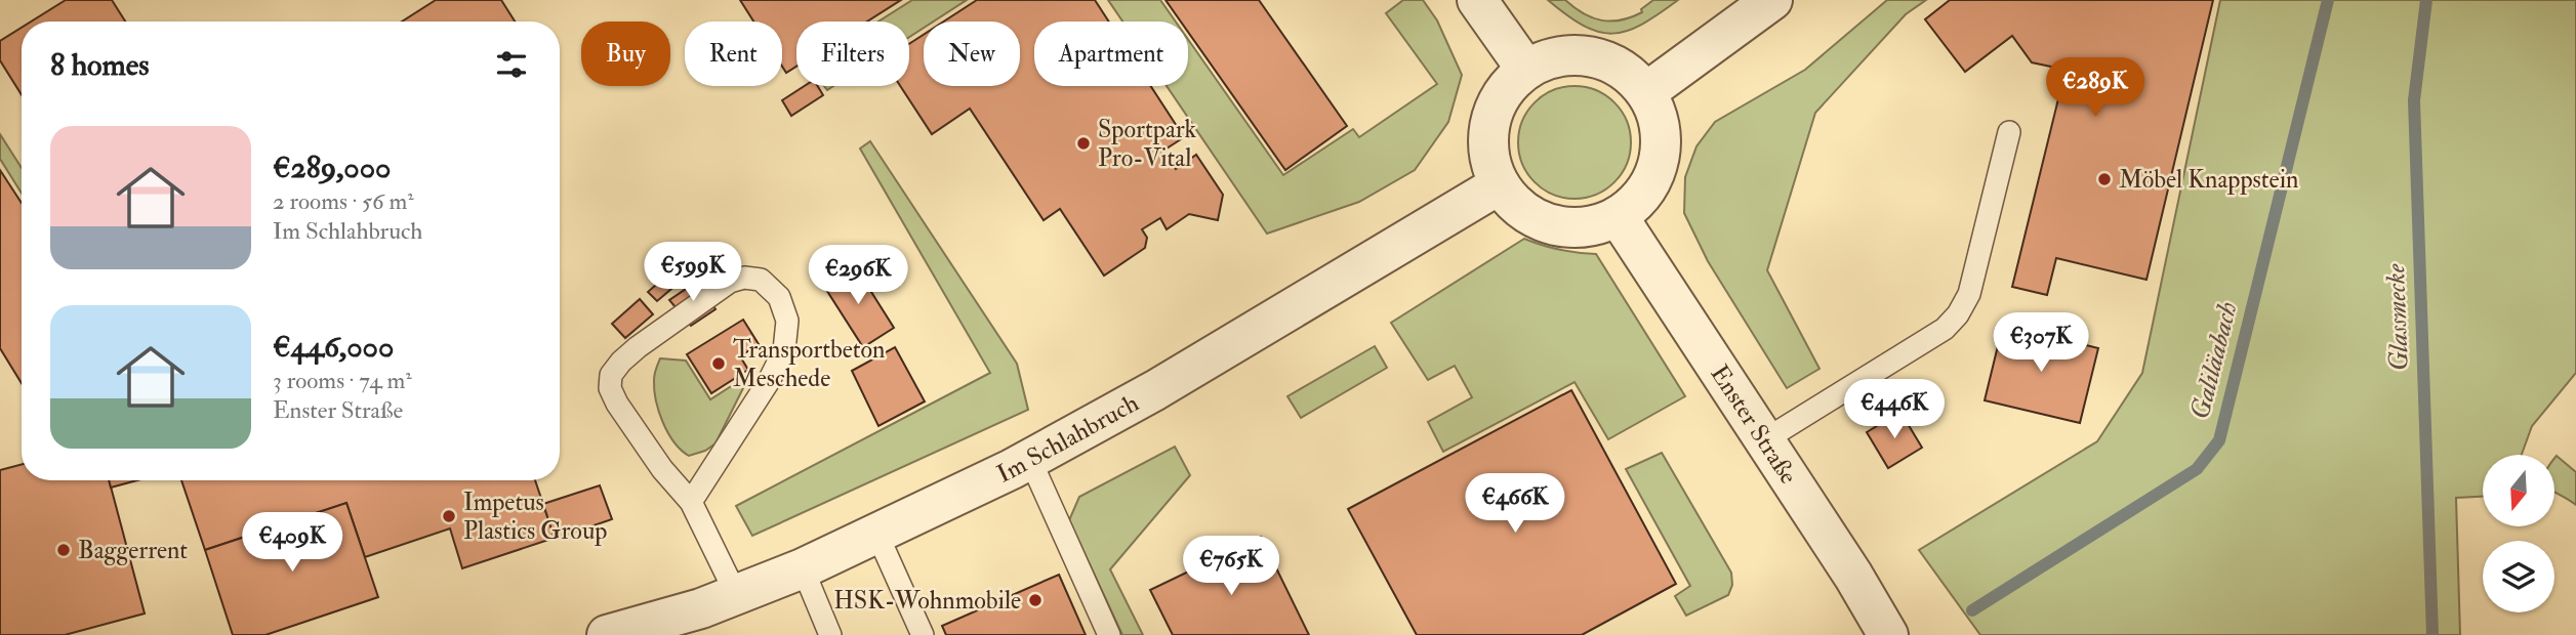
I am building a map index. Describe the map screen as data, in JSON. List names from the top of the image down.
{
  "streets": {
    "street": ["Enster Straße", "Im Schlahbruch"]
  },
  "crossings": [
    ["Enster Straße", "Im Schlahbruch"]
  ],
  "water": ["Glassmecke", "Galiläabach"],
  "places": [
    "Sportpark Pro-Vital",
    "Möbel Knappstein",
    "Transportbeton Meschede",
    "Impetus Plastics Group",
    "Baggerrent",
    "HSK-Wohnmobile"
  ],
  "north": "bottom",
  "page": {
    "chip": [
      "Buy",
      "Rent",
      "Filters",
      "New",
      "Apartment"
    ],
    "heading": "8 homes",
    "price": [
      "€289K",
      "€599K",
      "€296K",
      "€307K",
      "€446K",
      "€466K",
      "€409K",
      "€765K"
    ],
    "list": [
      {
        "name": "€289,000",
        "note": "2 rooms · 56 m² · Im Schlahbruch"
      },
      {
        "name": "€446,000",
        "note": "3 rooms · 74 m² · Enster Straße"
      }
    ]
  }
}
